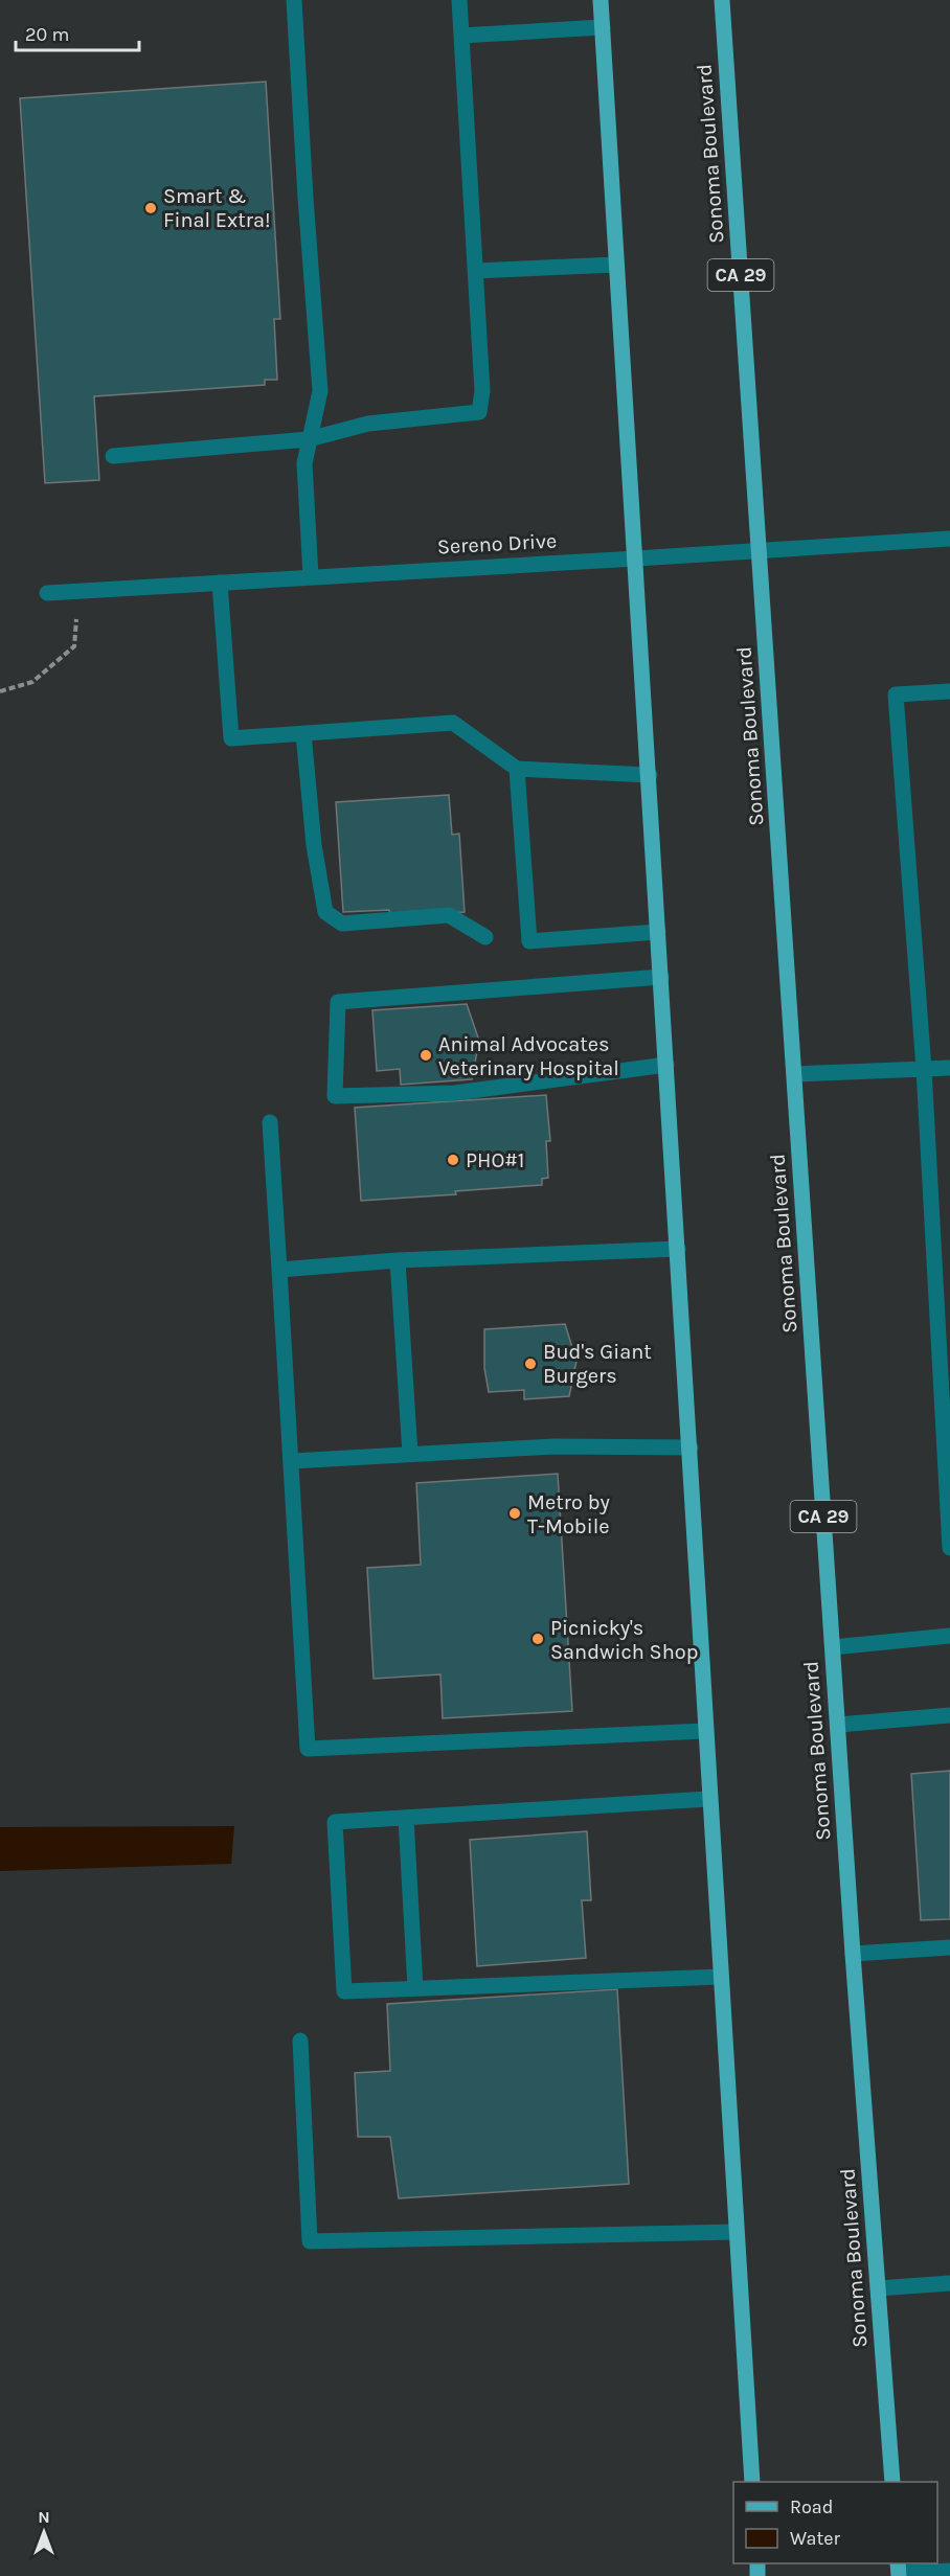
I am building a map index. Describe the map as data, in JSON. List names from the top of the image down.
{
  "streets": {
    "main road": ["Sonoma Boulevard", "CA 29"],
    "street": ["Sereno Drive"]
  },
  "crossings": [
    ["Sonoma Boulevard", "Sereno Drive"]
  ],
  "places": [
    "Smart & Final Extra!",
    "Animal Advocates Veterinary Hospital",
    "PHO#1",
    "Bud's Giant Burgers",
    "Metro by T-Mobile",
    "Picnicky's Sandwich Shop"
  ],
  "legend": ["Road", "Water"],
  "scale_bar": "20 m",
  "north": "top"
}
